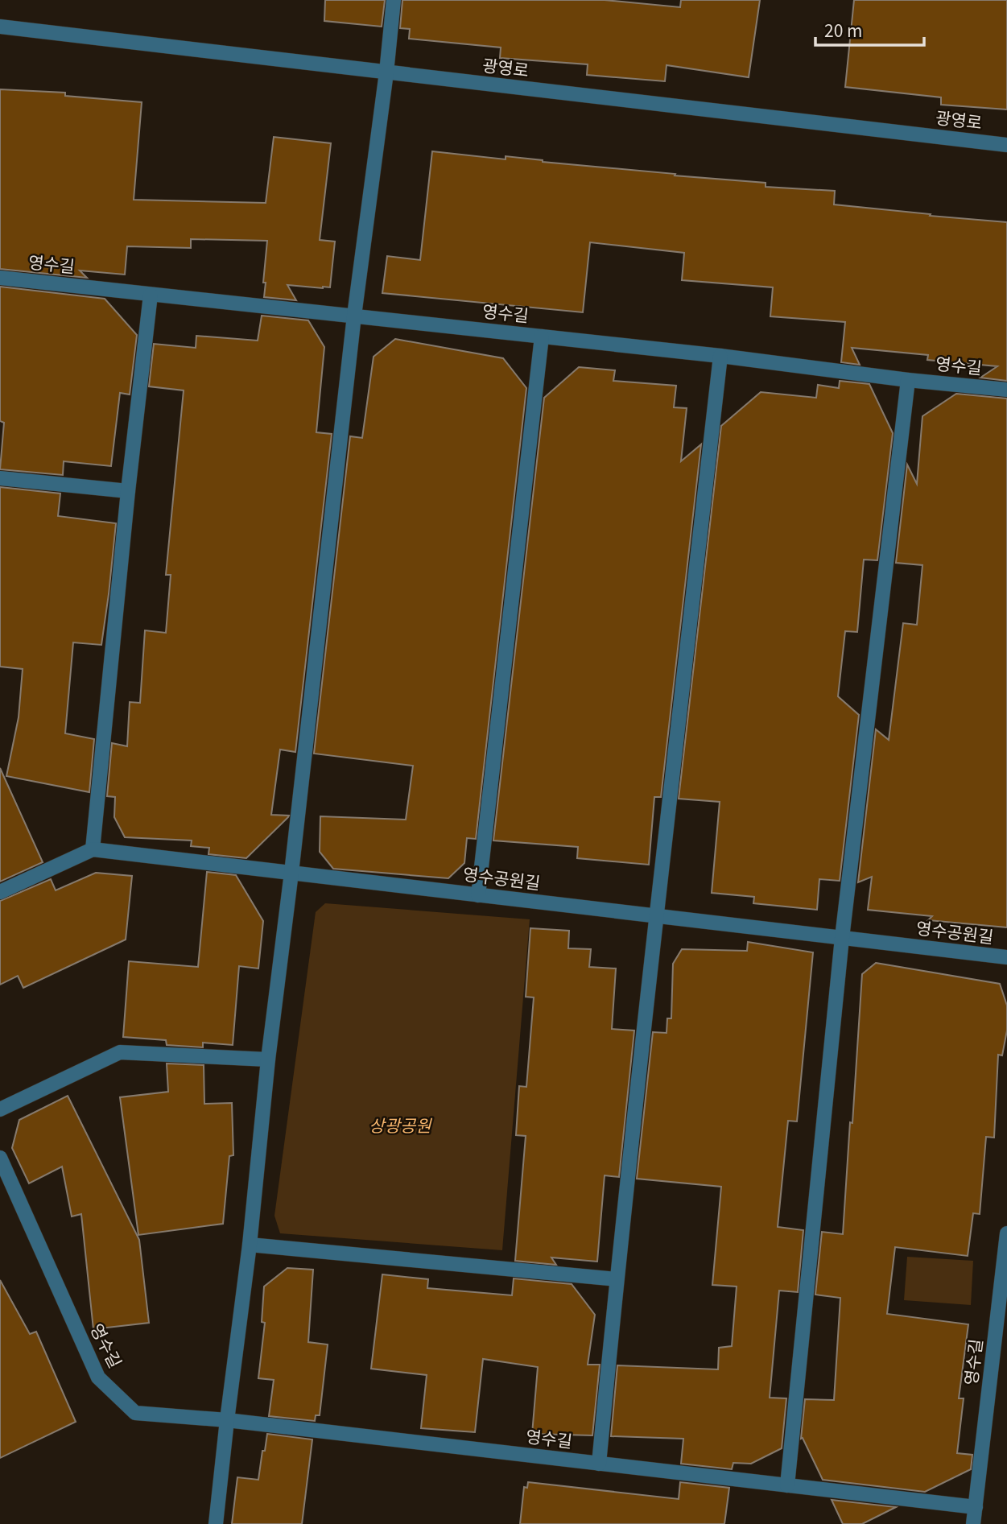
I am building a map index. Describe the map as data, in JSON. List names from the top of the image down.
{
  "streets": {
    "street": ["광영로", "영수길", "영수공원길"]
  },
  "parks": ["상광공원"],
  "scale_bar": "20 m"
}
